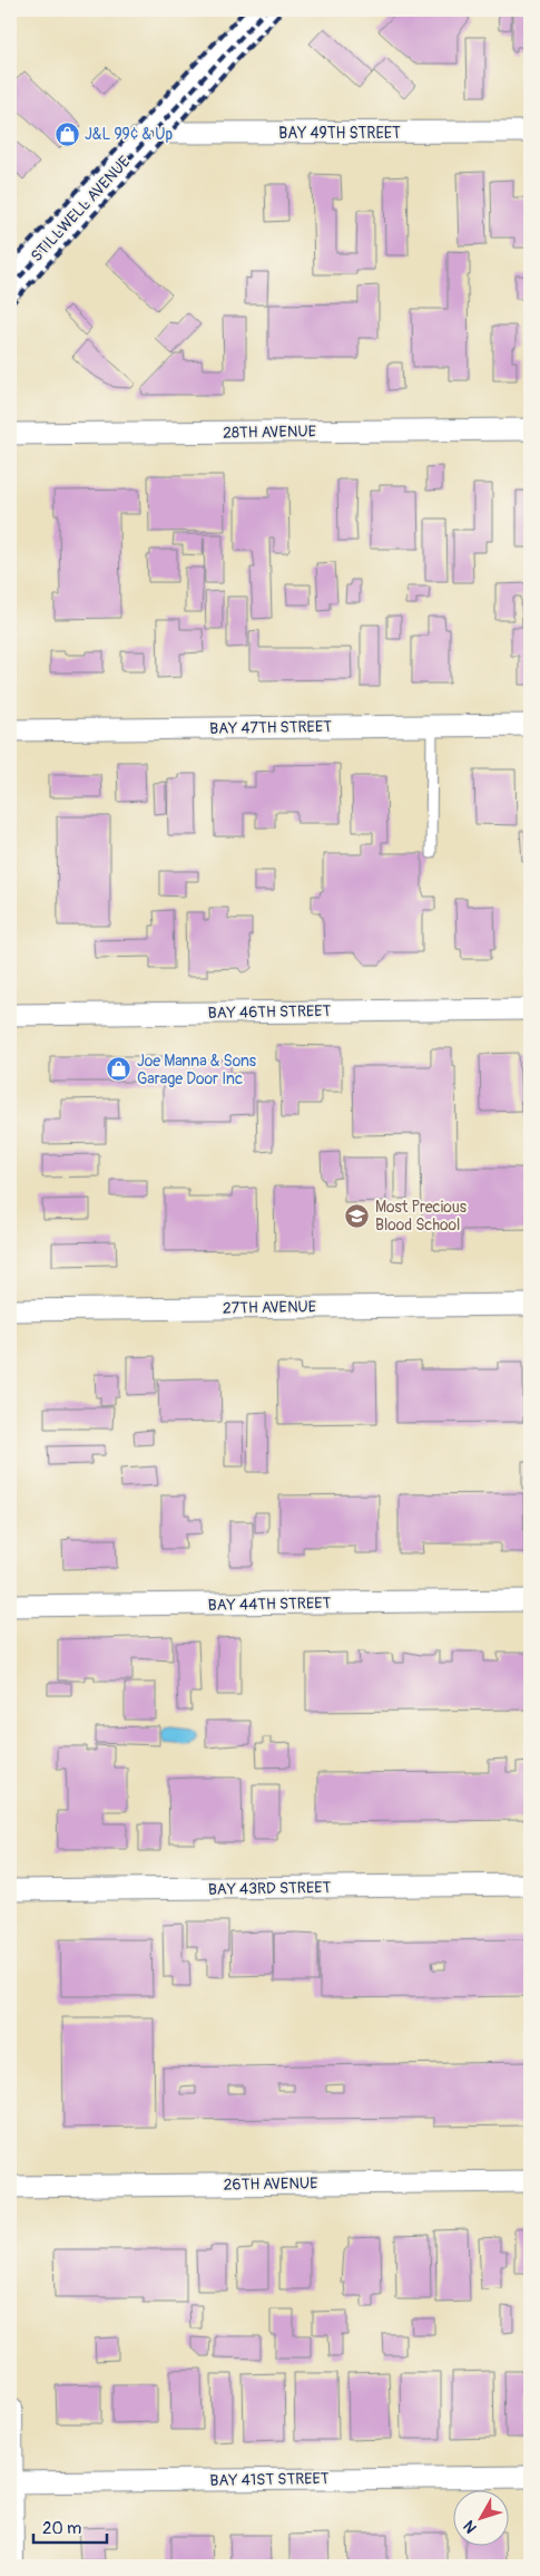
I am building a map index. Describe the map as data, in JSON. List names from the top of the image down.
{
  "streets": {
    "main road": ["STILLWELL AVENUE"],
    "street": [
      "BAY 49TH STREET",
      "28TH AVENUE",
      "BAY 47TH STREET",
      "BAY 46TH STREET",
      "27TH AVENUE",
      "BAY 44TH STREET",
      "BAY 43RD STREET",
      "26TH AVENUE",
      "BAY 41ST STREET"
    ]
  },
  "crossings": [
    ["BAY 49TH STREET", "STILLWELL AVENUE"]
  ],
  "places": {
    "shop": ["J&L 99¢ & Up", "Joe Manna & Sons Garage Door Inc"],
    "school or university": ["Most Precious Blood School"]
  },
  "scale_bar": "20 m",
  "north": "bottom left"
}
